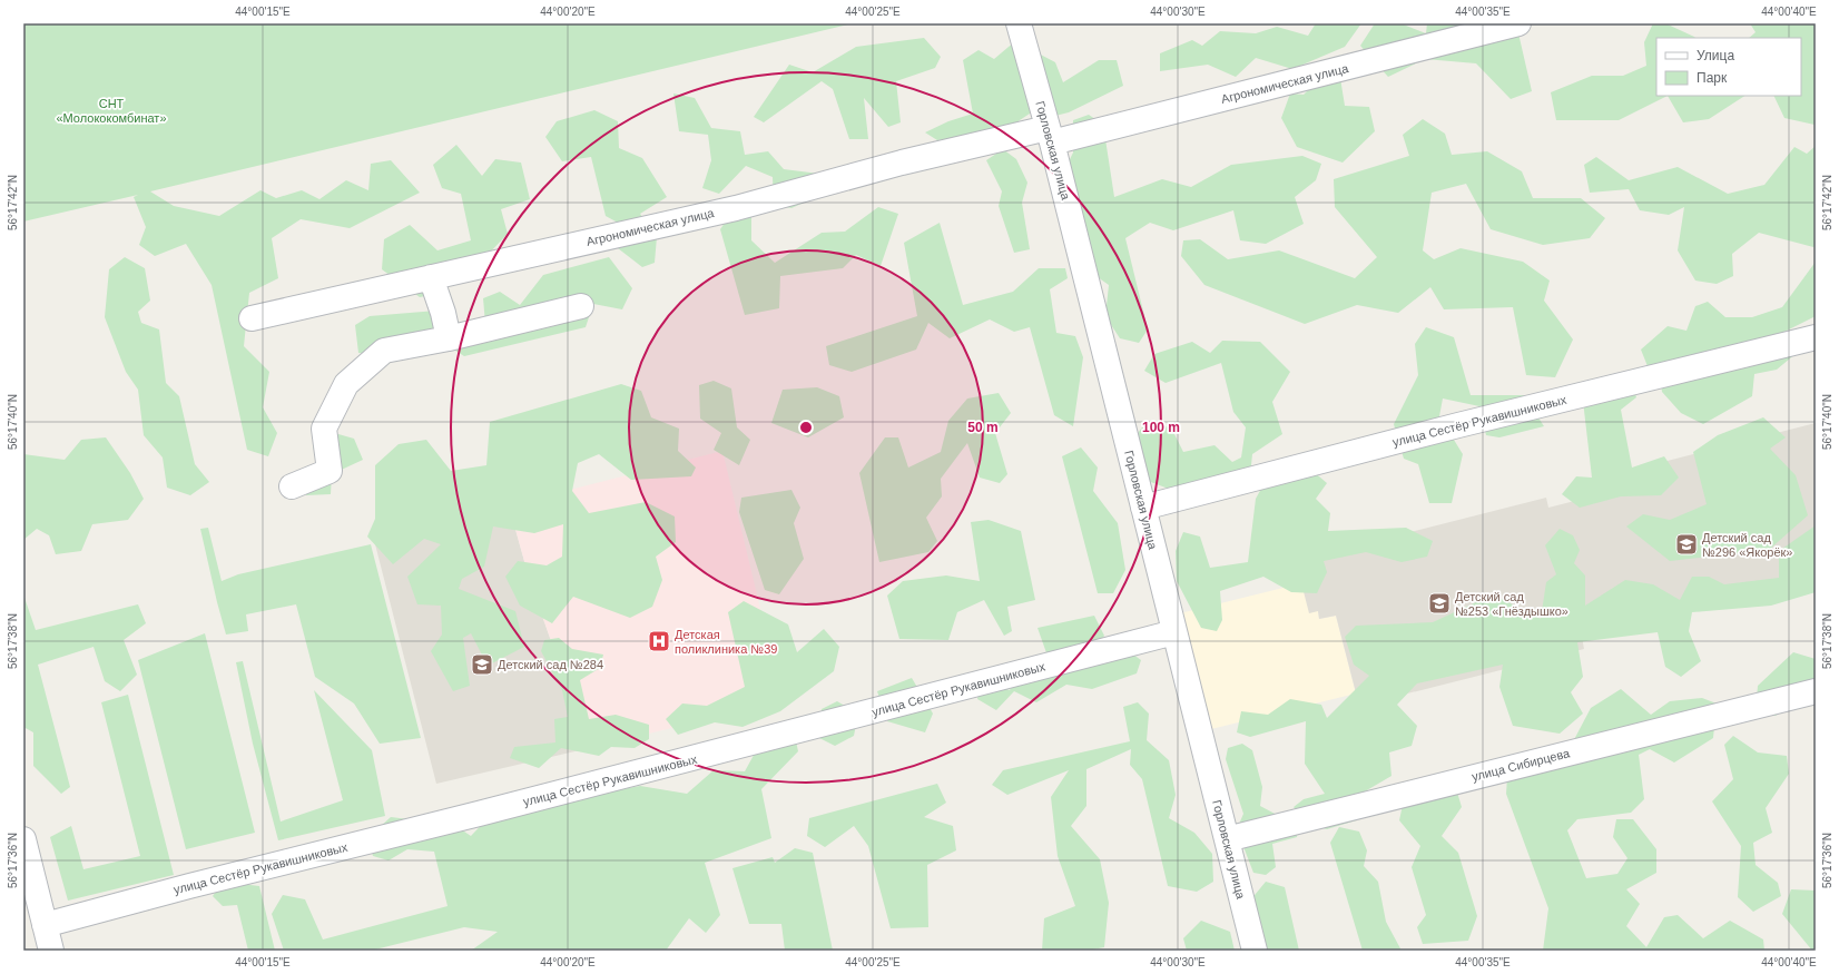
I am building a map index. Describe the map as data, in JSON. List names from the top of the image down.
{
  "streets": {
    "street": [
      "Агрономическая улица",
      "Горловская улица",
      "улица Сестёр Рукавишниковых",
      "улица Сибирцева"
    ]
  },
  "crossings": [
    ["Агрономическая улица", "Горловская улица"],
    ["Горловская улица", "улица Сестёр Рукавишниковых"],
    ["Горловская улица", "улица Сибирцева"]
  ],
  "parks": ["СНТ «Молококомбинат»"],
  "places": {
    "school or university": ["Детский сад №296 «Якорёк»", "Детский сад №253 «Гнёздышко»", "Детский сад №284"],
    "hospital": ["Детская поликлиника №39"]
  },
  "legend": ["Улица", "Парк"],
  "coordinates": [
    "44°00'15\"E",
    "44°00'20\"E",
    "44°00'25\"E",
    "44°00'30\"E",
    "44°00'35\"E",
    "44°00'40\"E",
    "56°17'42\"N",
    "56°17'40\"N",
    "56°17'38\"N",
    "56°17'36\"N"
  ],
  "rings": ["50 m", "100 m"]
}
